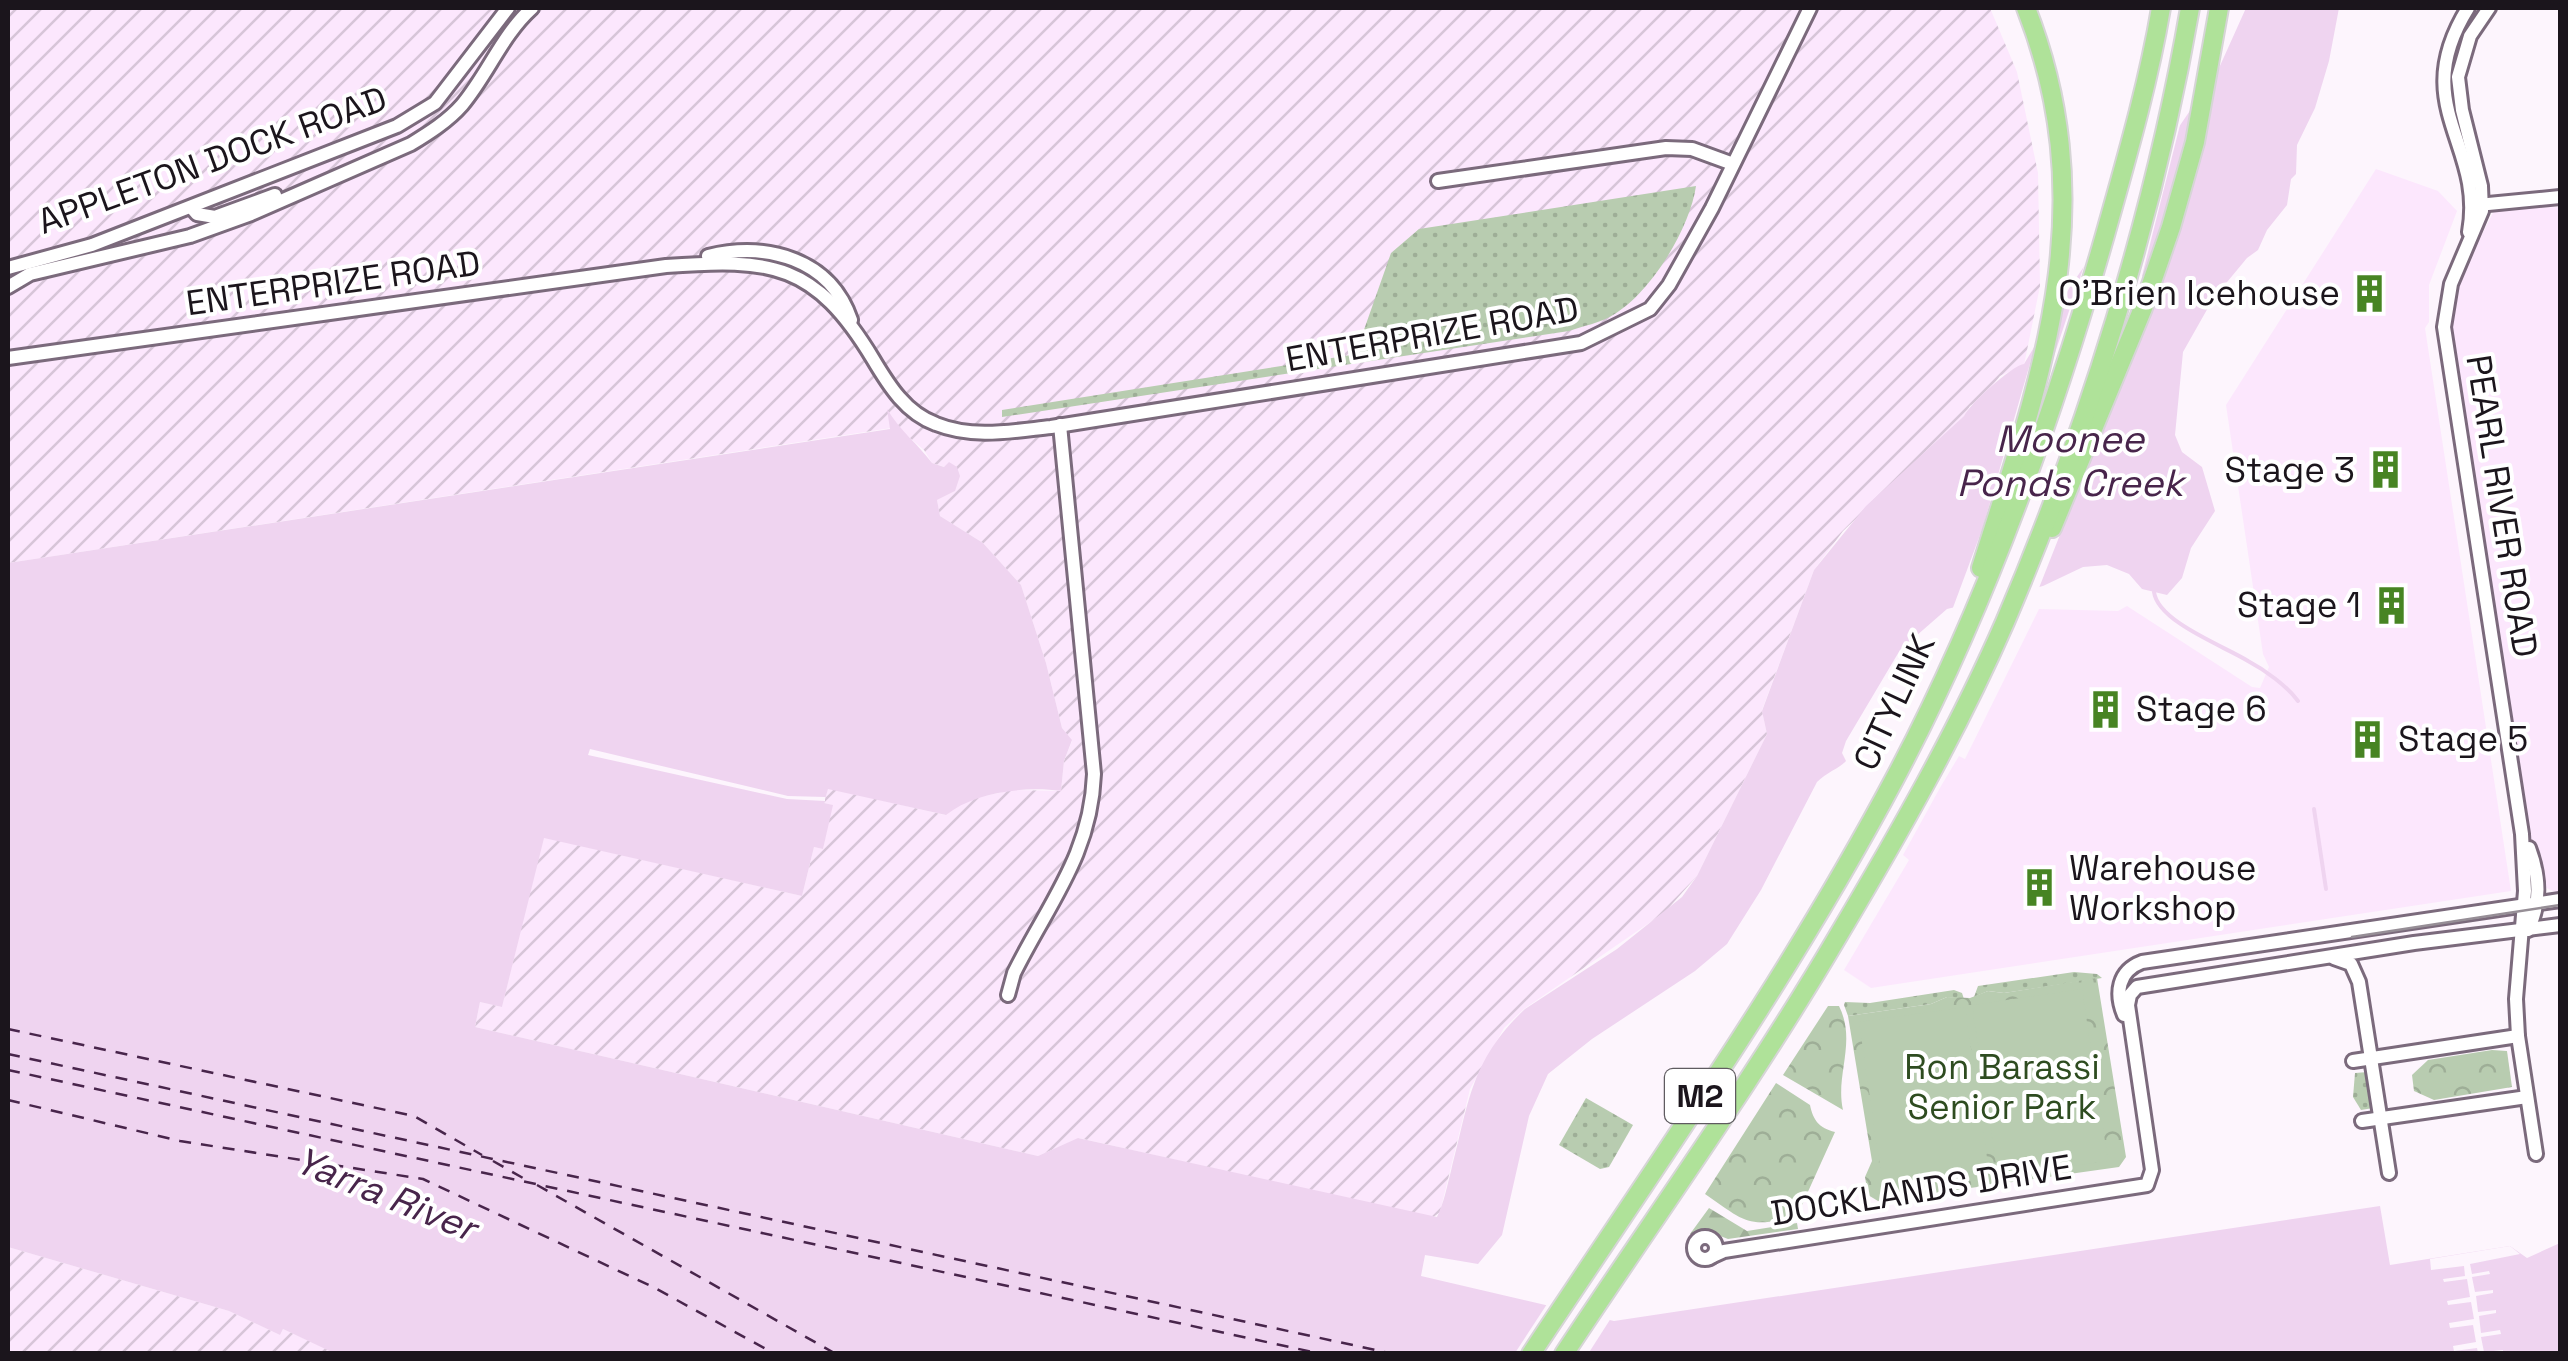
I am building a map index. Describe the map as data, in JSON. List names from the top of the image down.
{
  "streets": {
    "highway": ["CITYLINK", "M2"],
    "street": [
      "APPLETON DOCK ROAD",
      "ENTERPRIZE ROAD",
      "PEARL RIVER ROAD",
      "DOCKLANDS DRIVE"
    ]
  },
  "water": ["Moonee Ponds Creek", "Yarra River"],
  "parks": ["Ron Barassi Senior Park"],
  "places": {
    "building": [
      "O'Brien Icehouse",
      "Stage 3",
      "Stage 1",
      "Stage 6",
      "Stage 5",
      "Warehouse Workshop"
    ]
  }
}
